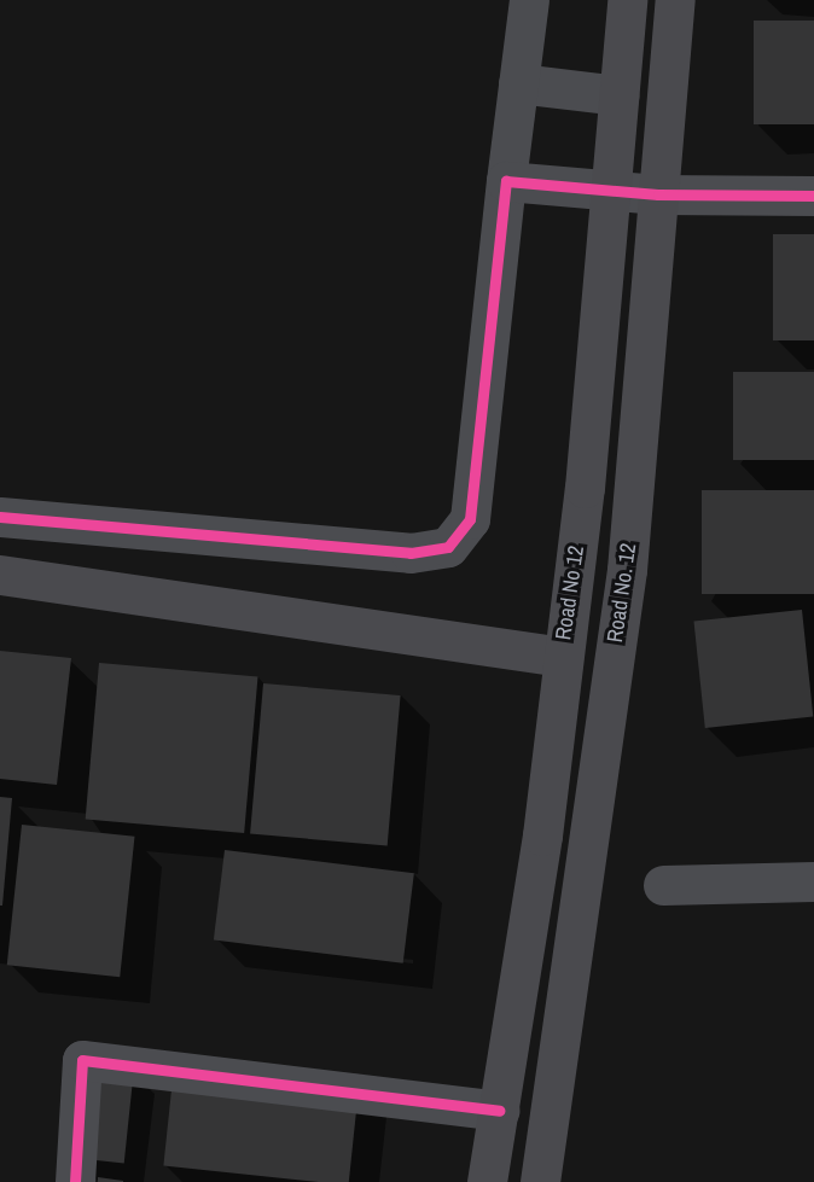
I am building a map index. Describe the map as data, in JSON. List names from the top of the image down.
{
  "streets": {
    "main road": ["Road No 12", "Road No. 12"]
  }
}
